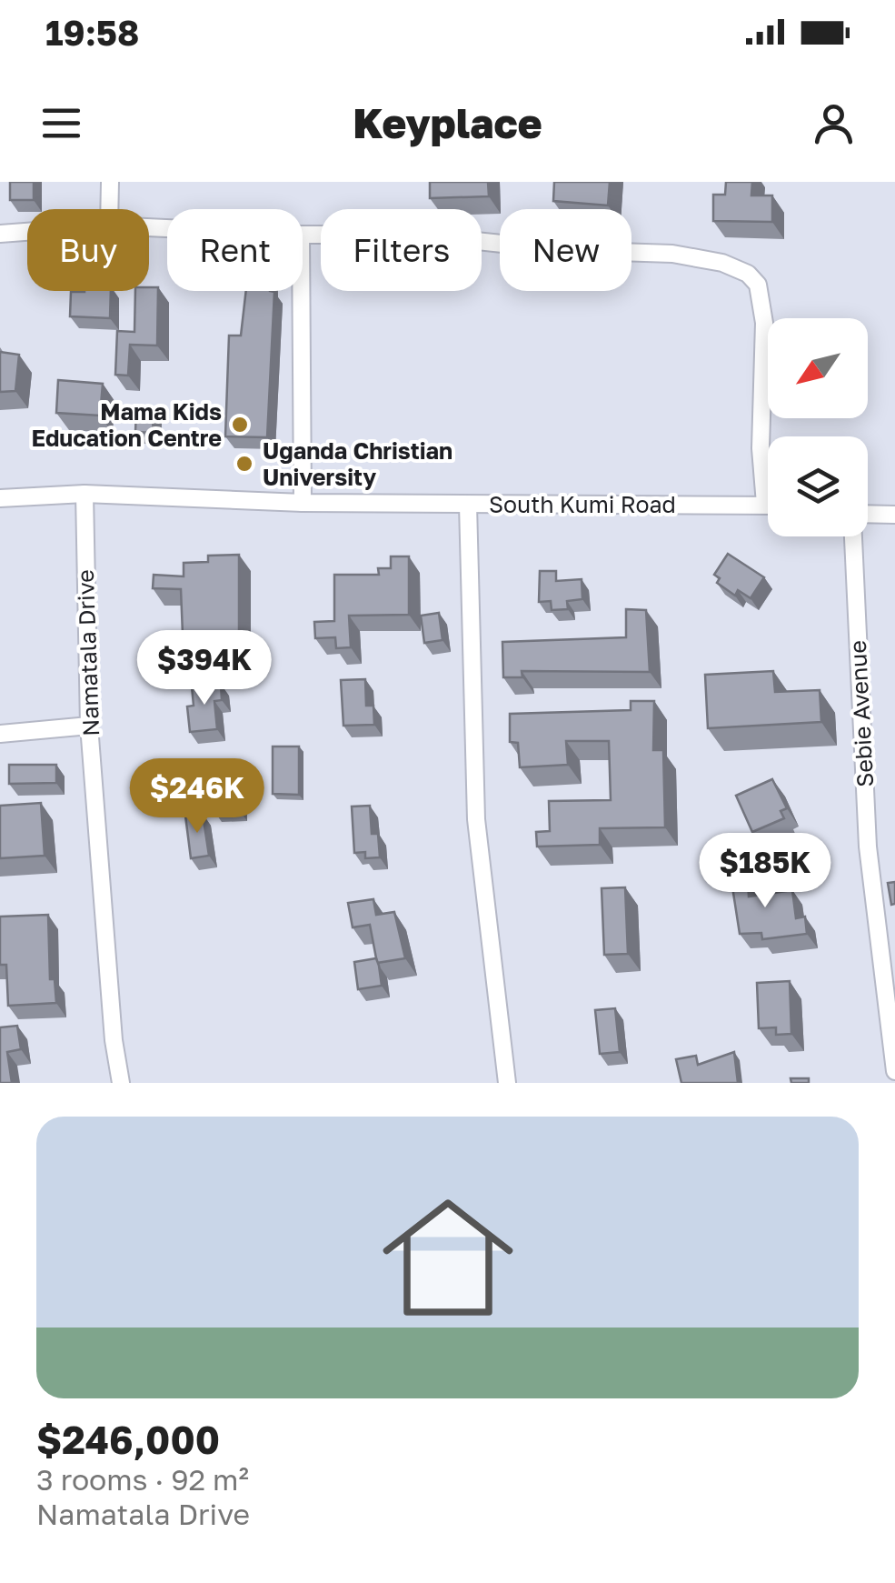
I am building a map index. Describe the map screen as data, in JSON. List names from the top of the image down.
{
  "streets": {
    "street": ["South Kumi Road", "Namatala Drive", "Sebie Avenue"]
  },
  "crossings": [
    ["South Kumi Road", "Namatala Drive"]
  ],
  "places": ["Mama Kids Education Centre", "Uganda Christian University"],
  "north": "bottom left",
  "page": {
    "status": "19:58",
    "header": "Keyplace",
    "chip": [
      "Buy",
      "Rent",
      "Filters",
      "New"
    ],
    "price": ["$394K", "$246K", "$185K"],
    "list": [
      {
        "name": "$246,000",
        "note": "3 rooms · 92 m² · Namatala Drive"
      }
    ]
  }
}
